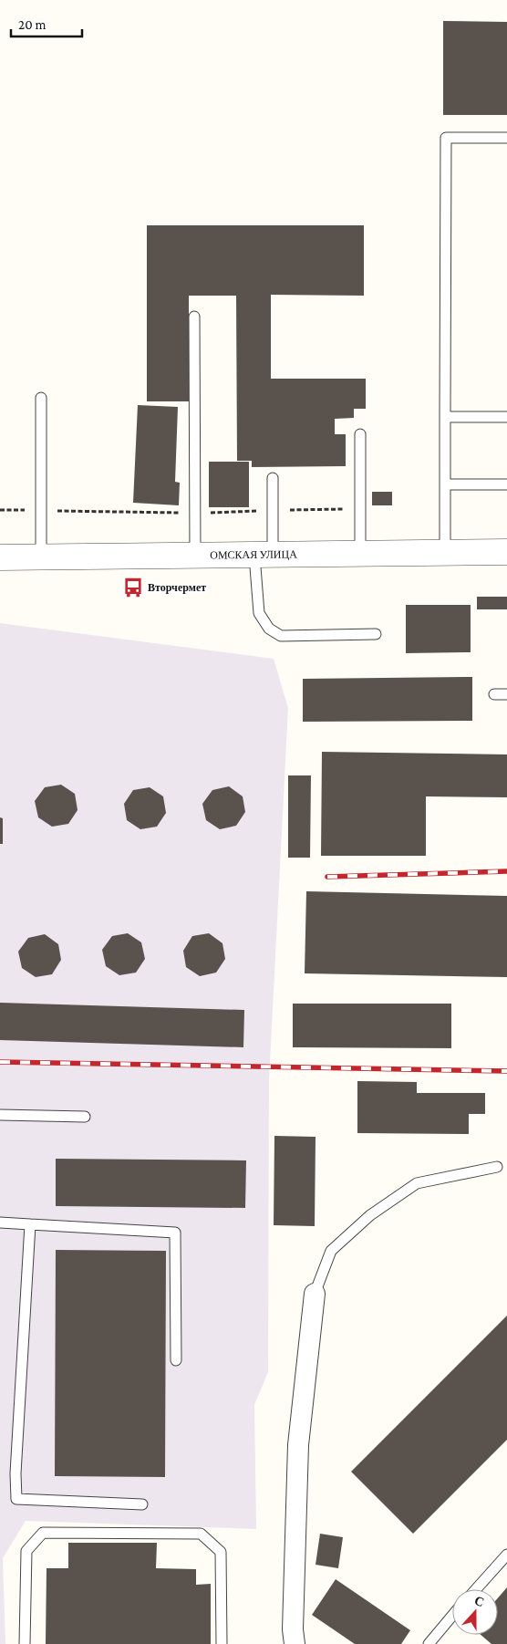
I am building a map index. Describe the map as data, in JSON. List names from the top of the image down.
{
  "streets": {
    "street": ["ОМСКАЯ УЛИЦА"]
  },
  "places": {
    "bus stop": ["Вторчермет"]
  },
  "scale_bar": "20 m",
  "north": "top"
}
